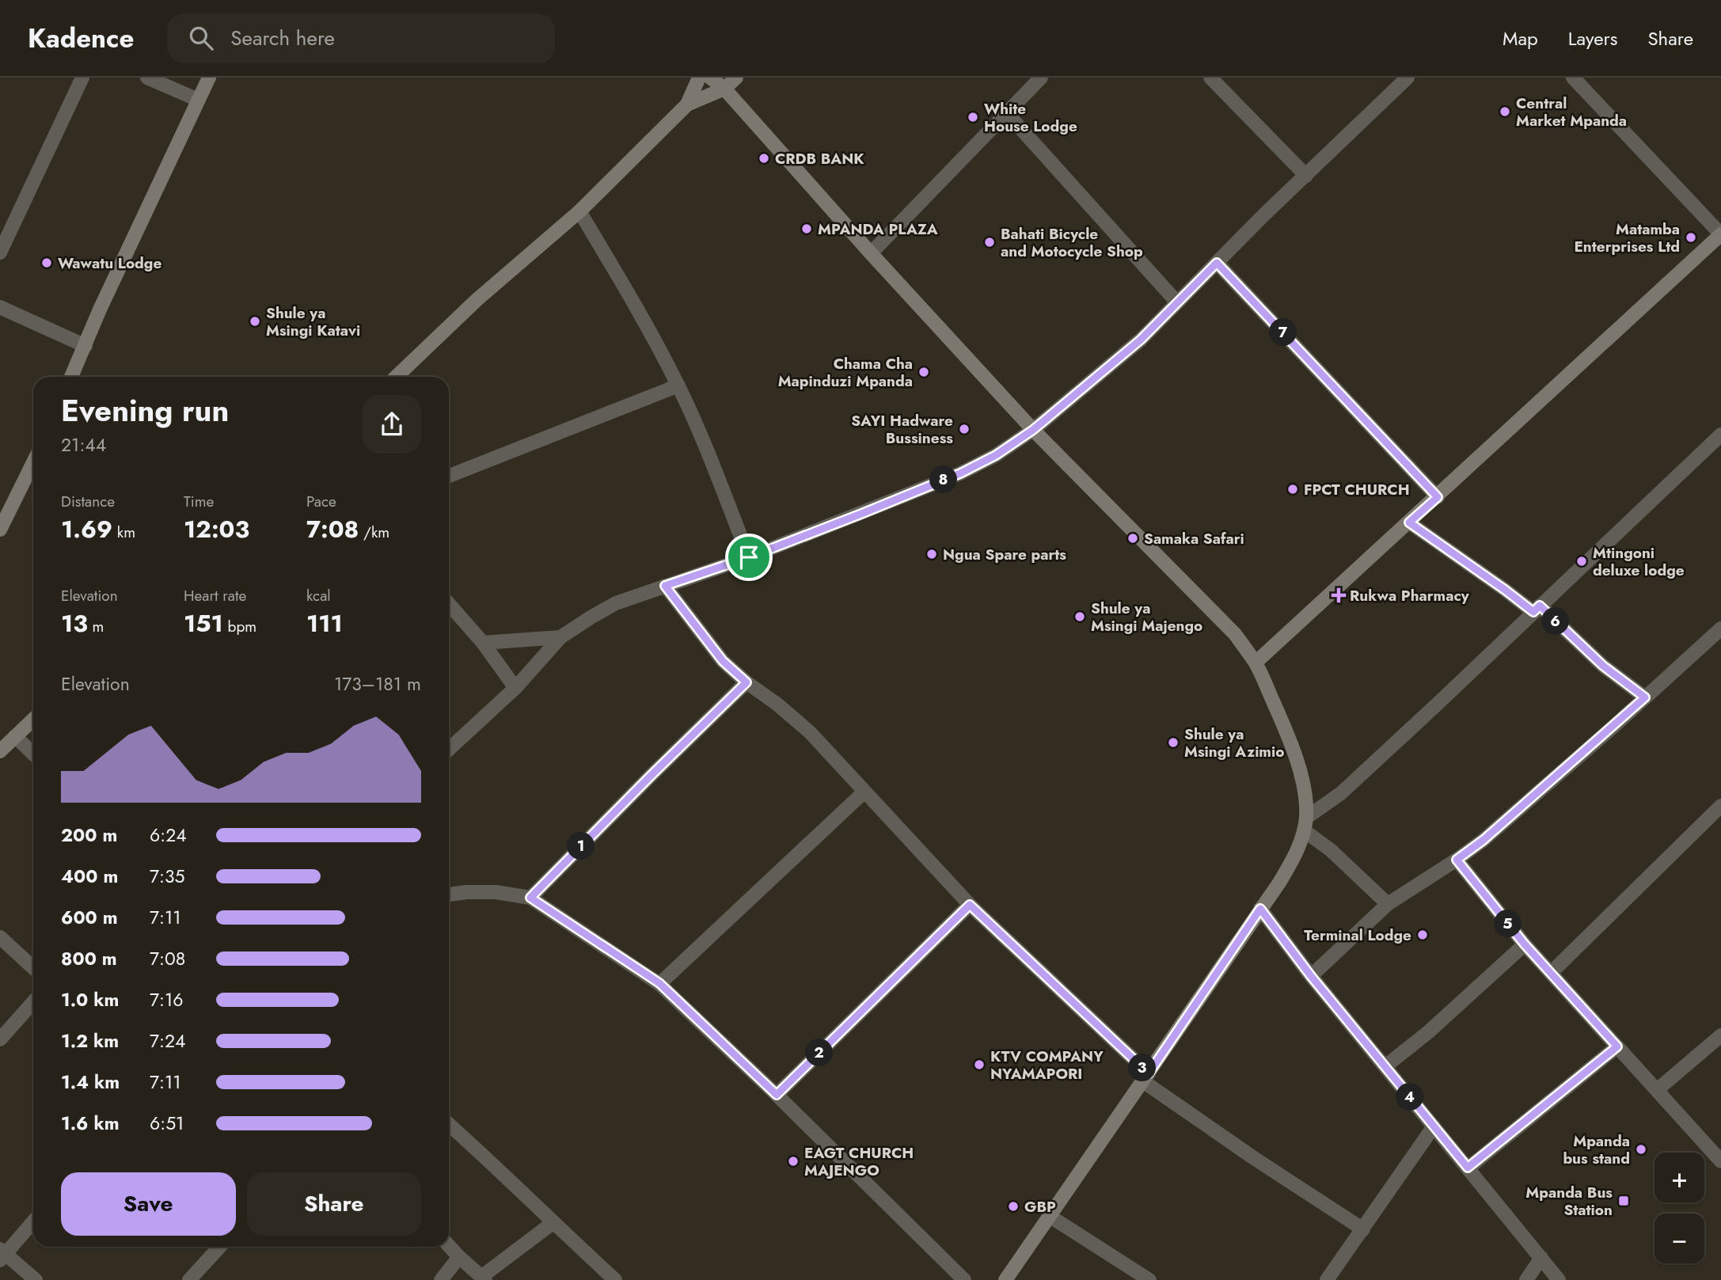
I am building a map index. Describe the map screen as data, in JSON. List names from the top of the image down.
{
  "places": {
    "other": [
      "Central Market Mpanda",
      "White House Lodge",
      "CRDB BANK",
      "MPANDA PLAZA",
      "Matamba Enterprises Ltd",
      "Bahati Bicycle and Motocycle Shop",
      "Wawatu Lodge",
      "Shule ya Msingi Katavi",
      "Chama Cha Mapinduzi Mpanda",
      "SAYI Hadware Bussiness",
      "FPCT CHURCH",
      "Samaka Safari",
      "Ngua Spare parts",
      "Mtingoni deluxe lodge",
      "Shule ya Msingi Majengo",
      "Shule ya Msingi Azimio",
      "Terminal Lodge",
      "KTV COMPANY NYAMAPORI",
      "Mpanda bus stand",
      "EAGT CHURCH MAJENGO",
      "GBP"
    ],
    "health": ["Rukwa Pharmacy"],
    "transit": ["Mpanda Bus Station"]
  },
  "page": {
    "header": "Kadence",
    "search": "Search here",
    "nav": ["Map", "Layers", "Share"],
    "pins": [
      "7",
      "8",
      "6",
      "1",
      "5",
      "2",
      "3",
      "4"
    ],
    "heading": ["Evening run", "21:44"],
    "stats": [
      ["Distance", "1.69 km"],
      ["Time", "12:03"],
      ["Pace", "7:08 /km"],
      ["Elevation", "13 m"],
      ["Heart rate", "151 bpm"],
      ["kcal", "111"]
    ],
    "chart": ["Elevation", "173–181 m"],
    "list": [
      {
        "name": "200 m",
        "note": "6:24"
      },
      {
        "name": "400 m",
        "note": "7:35"
      },
      {
        "name": "600 m",
        "note": "7:11"
      },
      {
        "name": "800 m",
        "note": "7:08"
      },
      {
        "name": "1.0 km",
        "note": "7:16"
      },
      {
        "name": "1.2 km",
        "note": "7:24"
      },
      {
        "name": "1.4 km",
        "note": "7:11"
      },
      {
        "name": "1.6 km",
        "note": "6:51"
      }
    ],
    "map_buttons": ["+", "−"],
    "buttons": ["Save", "Share"]
  }
}
